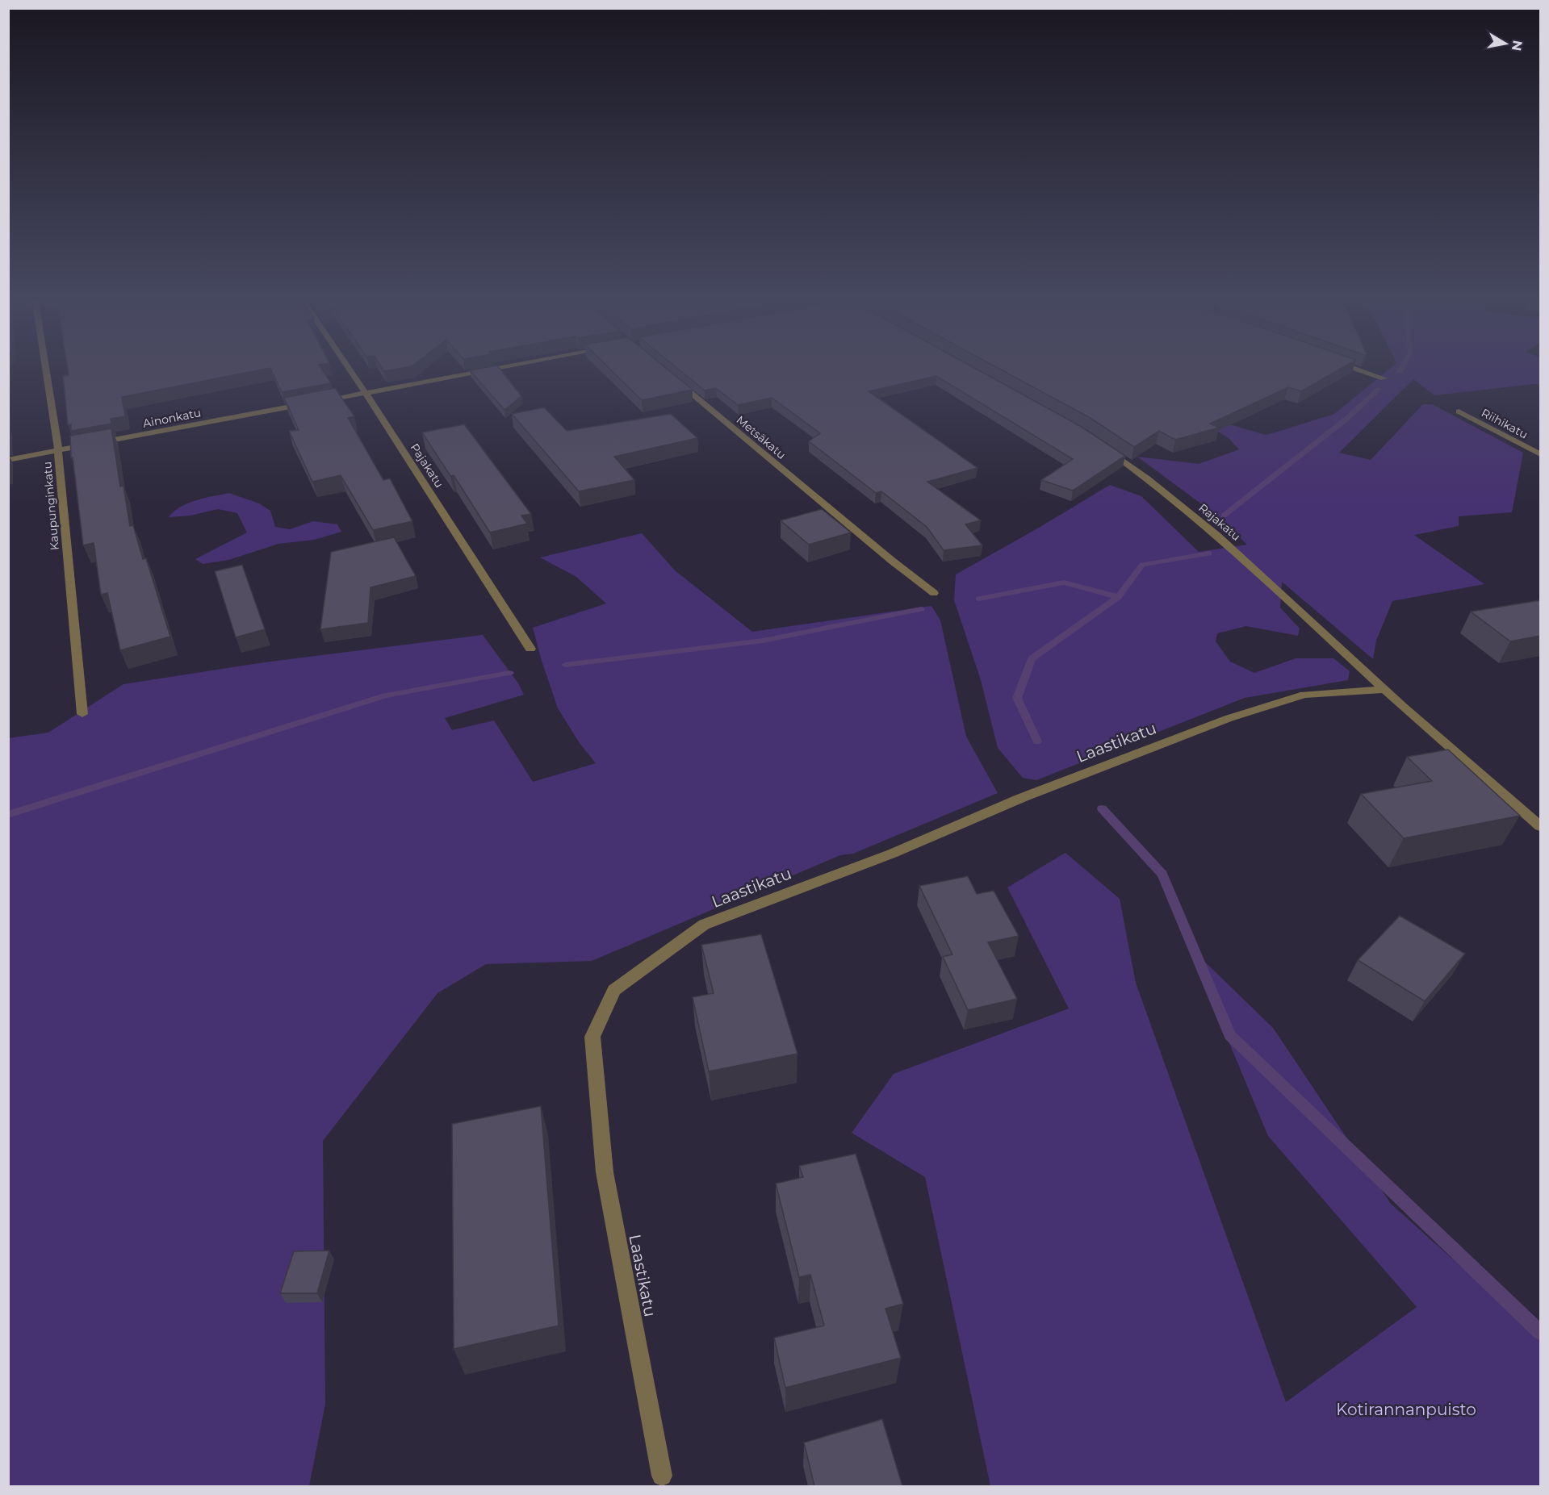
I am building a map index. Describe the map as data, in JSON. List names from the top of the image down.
{
  "streets": {
    "street": [
      "Ainonkatu",
      "Riihikatu",
      "Metsäkatu",
      "Pajakatu",
      "Kaupunginkatu",
      "Rajakatu",
      "Laastikatu"
    ]
  },
  "crossings": [
    ["Ainonkatu", "Kaupunginkatu"],
    ["Rajakatu", "Laastikatu"]
  ],
  "parks": ["Kotirannanpuisto"],
  "north": "right"
}
